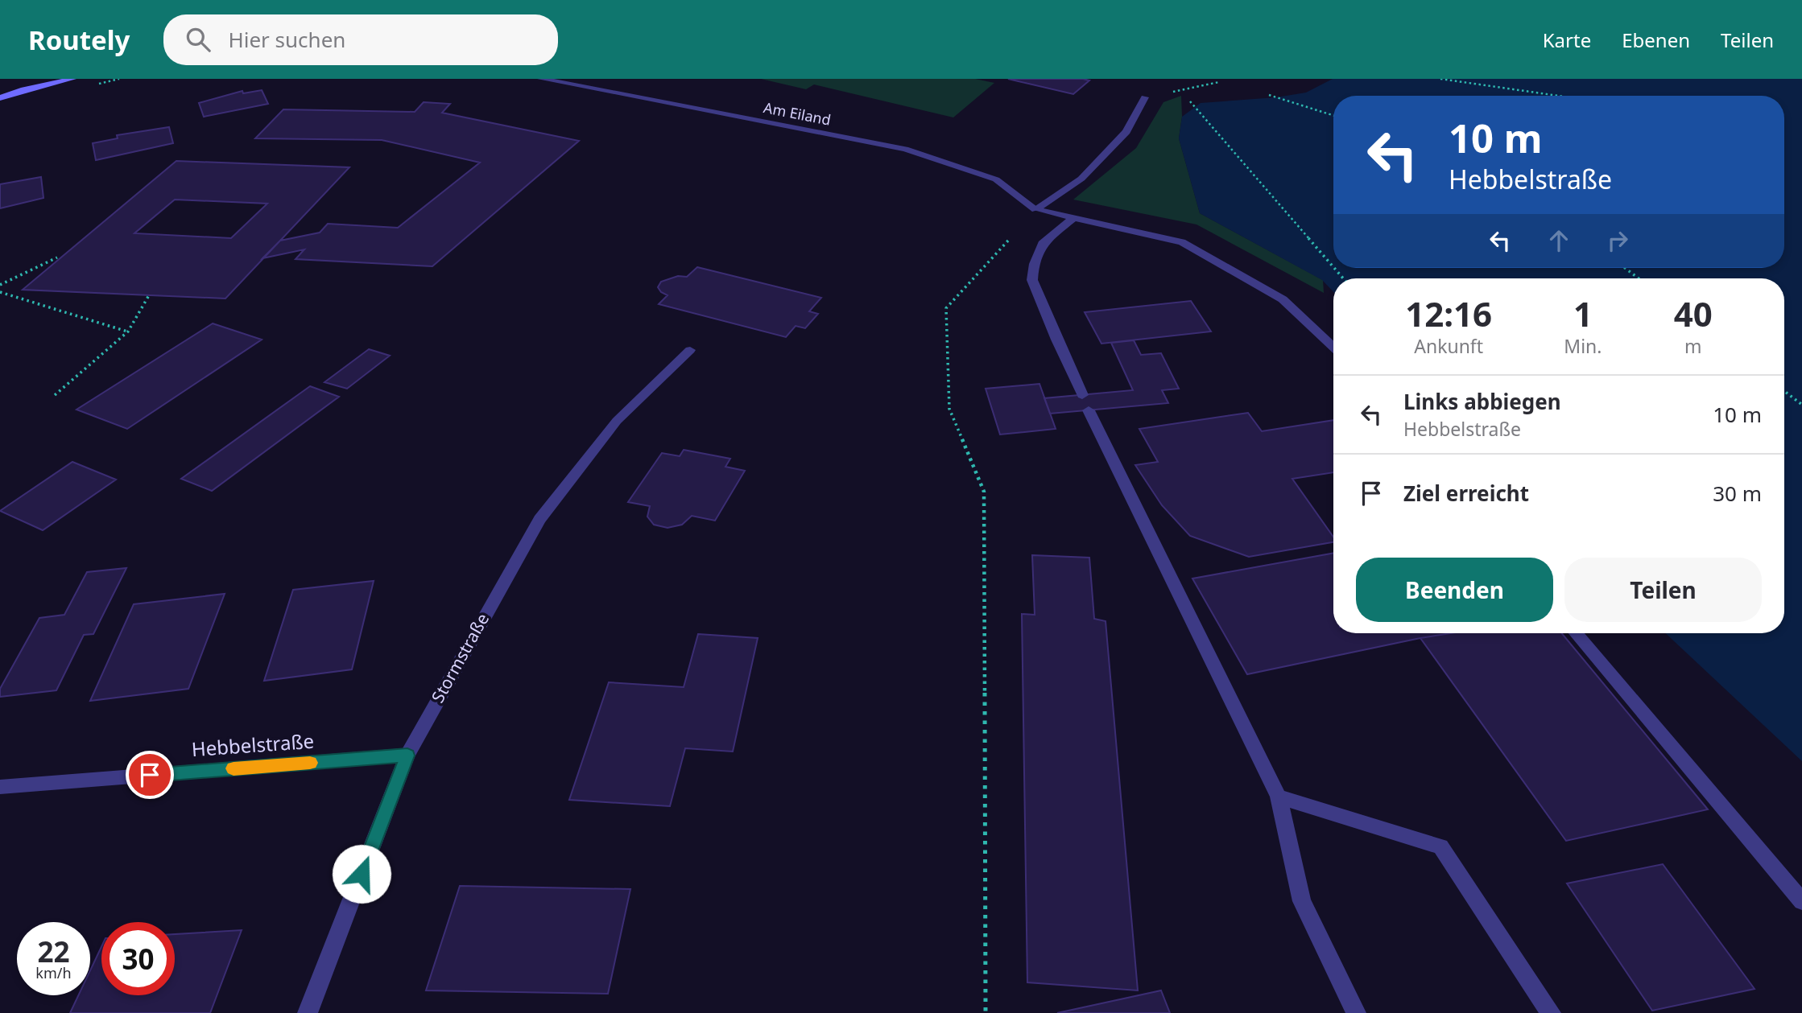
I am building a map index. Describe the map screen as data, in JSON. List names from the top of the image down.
{
  "streets": {
    "street": ["Am Eiland", "Stormstraße", "Hebbelstraße"]
  },
  "crossings": [
    ["Stormstraße", "Hebbelstraße"]
  ],
  "page": {
    "header": "Routely",
    "search": "Hier suchen",
    "nav": ["Karte", "Ebenen", "Teilen"],
    "turn": ["10 m", "Hebbelstraße"],
    "eta": [
      "12:16",
      "Ankunft",
      "1",
      "Min.",
      "40",
      "m"
    ],
    "list": [
      {
        "name": "Links abbiegen",
        "note": "Hebbelstraße",
        "value": "10 m"
      },
      {
        "name": "Ziel erreicht",
        "value": "30 m"
      }
    ],
    "buttons": ["Beenden", "Teilen"],
    "speed": "22 km/h",
    "limit": "30"
  }
}
